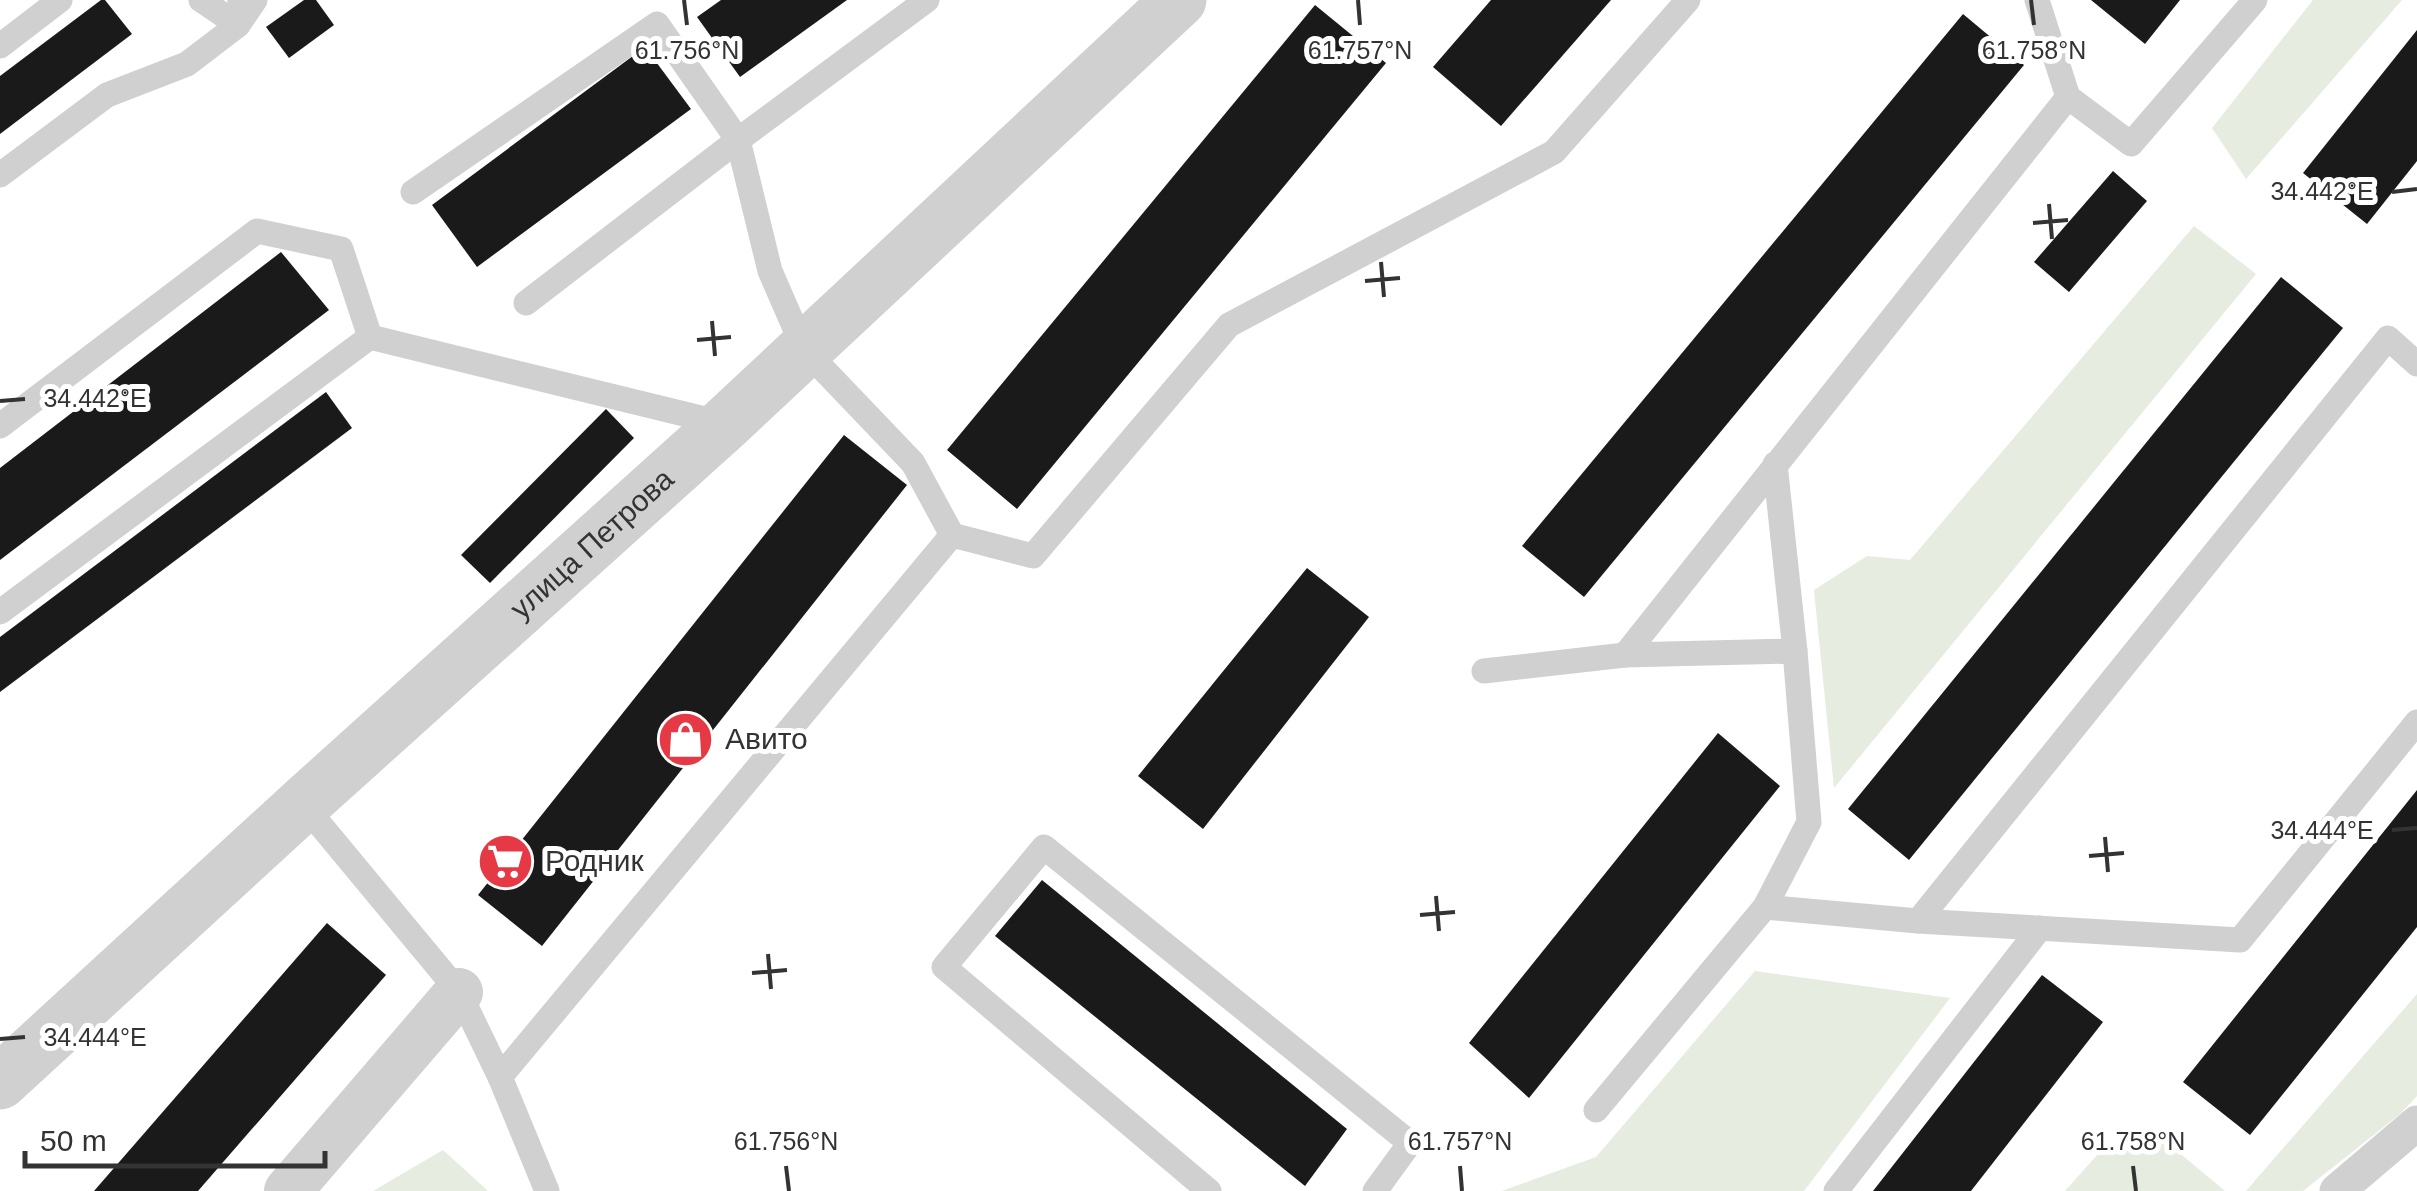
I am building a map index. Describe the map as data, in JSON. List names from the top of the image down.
{
  "streets": {
    "street": ["улица Петрова"]
  },
  "places": {
    "shop": ["Авито"],
    "supermarket": ["Родник"]
  },
  "scale_bar": "50 m",
  "coordinates": [
    "61.756°N",
    "61.757°N",
    "61.758°N",
    "34.442°E",
    "34.444°E"
  ]
}
